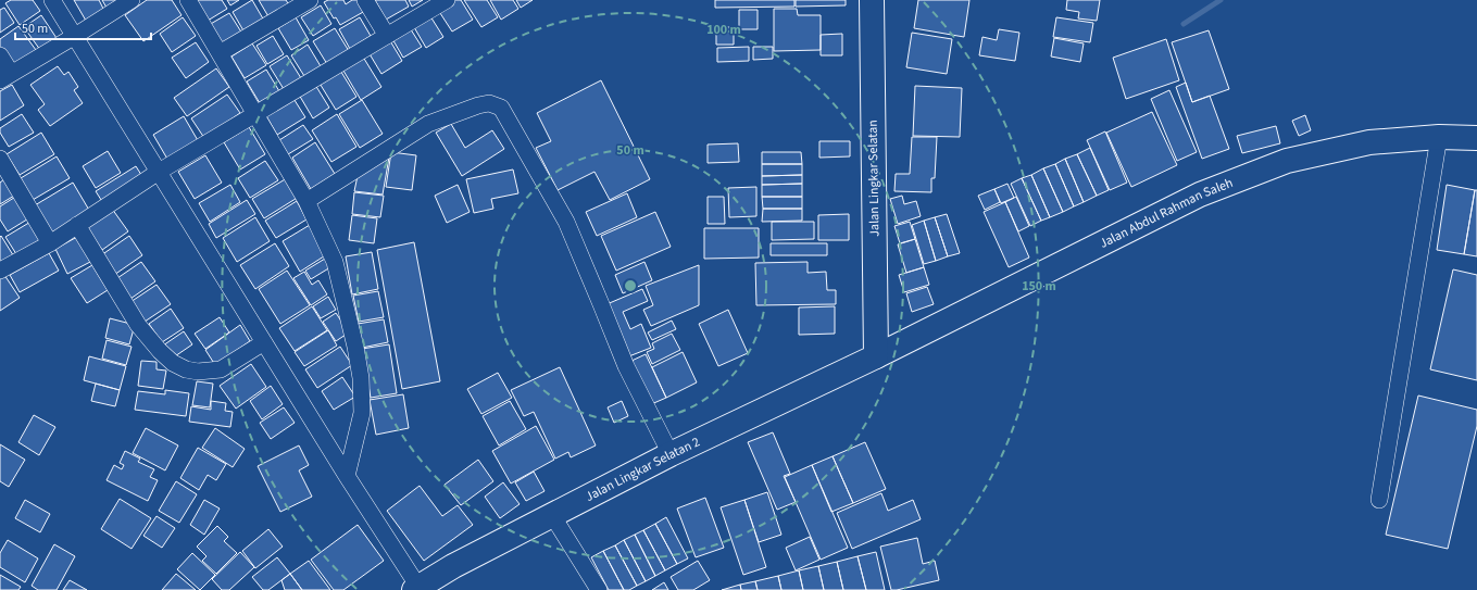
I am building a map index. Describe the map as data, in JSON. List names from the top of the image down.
{
  "streets": {
    "main road": ["Jalan Lingkar Selatan", "Jalan Abdul Rahman Saleh", "Jalan Lingkar Selatan 2"]
  },
  "crossings": [
    ["Jalan Lingkar Selatan", "Jalan Abdul Rahman Saleh"],
    ["Jalan Lingkar Selatan", "Jalan Lingkar Selatan 2"],
    ["Jalan Abdul Rahman Saleh", "Jalan Lingkar Selatan 2"]
  ],
  "scale_bar": "50 m",
  "rings": ["100 m", "50 m", "150 m"]
}
